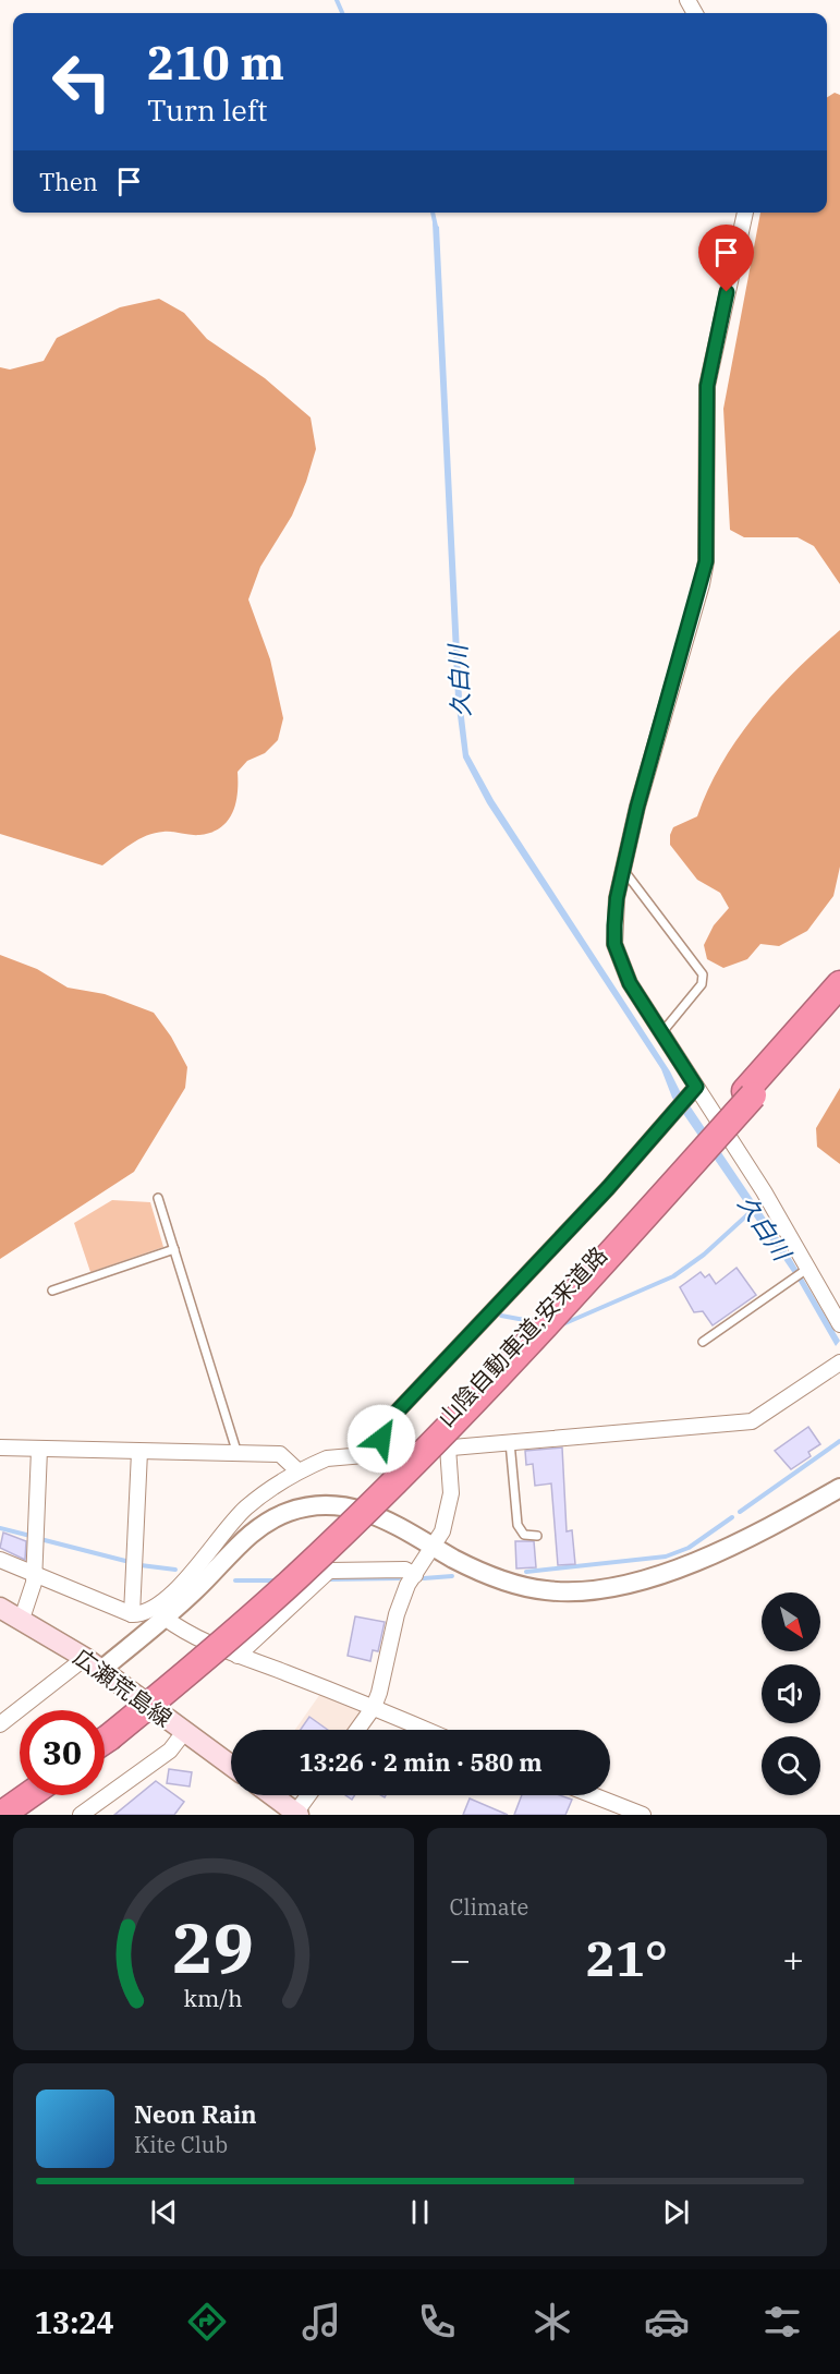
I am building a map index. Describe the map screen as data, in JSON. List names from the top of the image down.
{
  "streets": {
    "highway": ["山陰自動車道;安来道路"],
    "main road": ["広瀬荒島線"]
  },
  "water": ["久白川"],
  "north": "bottom right",
  "page": {
    "turn": ["210 m", "Turn left"],
    "then": "Then",
    "limit": "30",
    "trip": "13:26 · 2 min · 580 m",
    "tile": "Climate",
    "heat": ["−", "21°", "+"],
    "song": ["Neon Rain", "Kite Club"],
    "tabs": "13:24",
    "gauge": ["29", "km/h"]
  }
}
